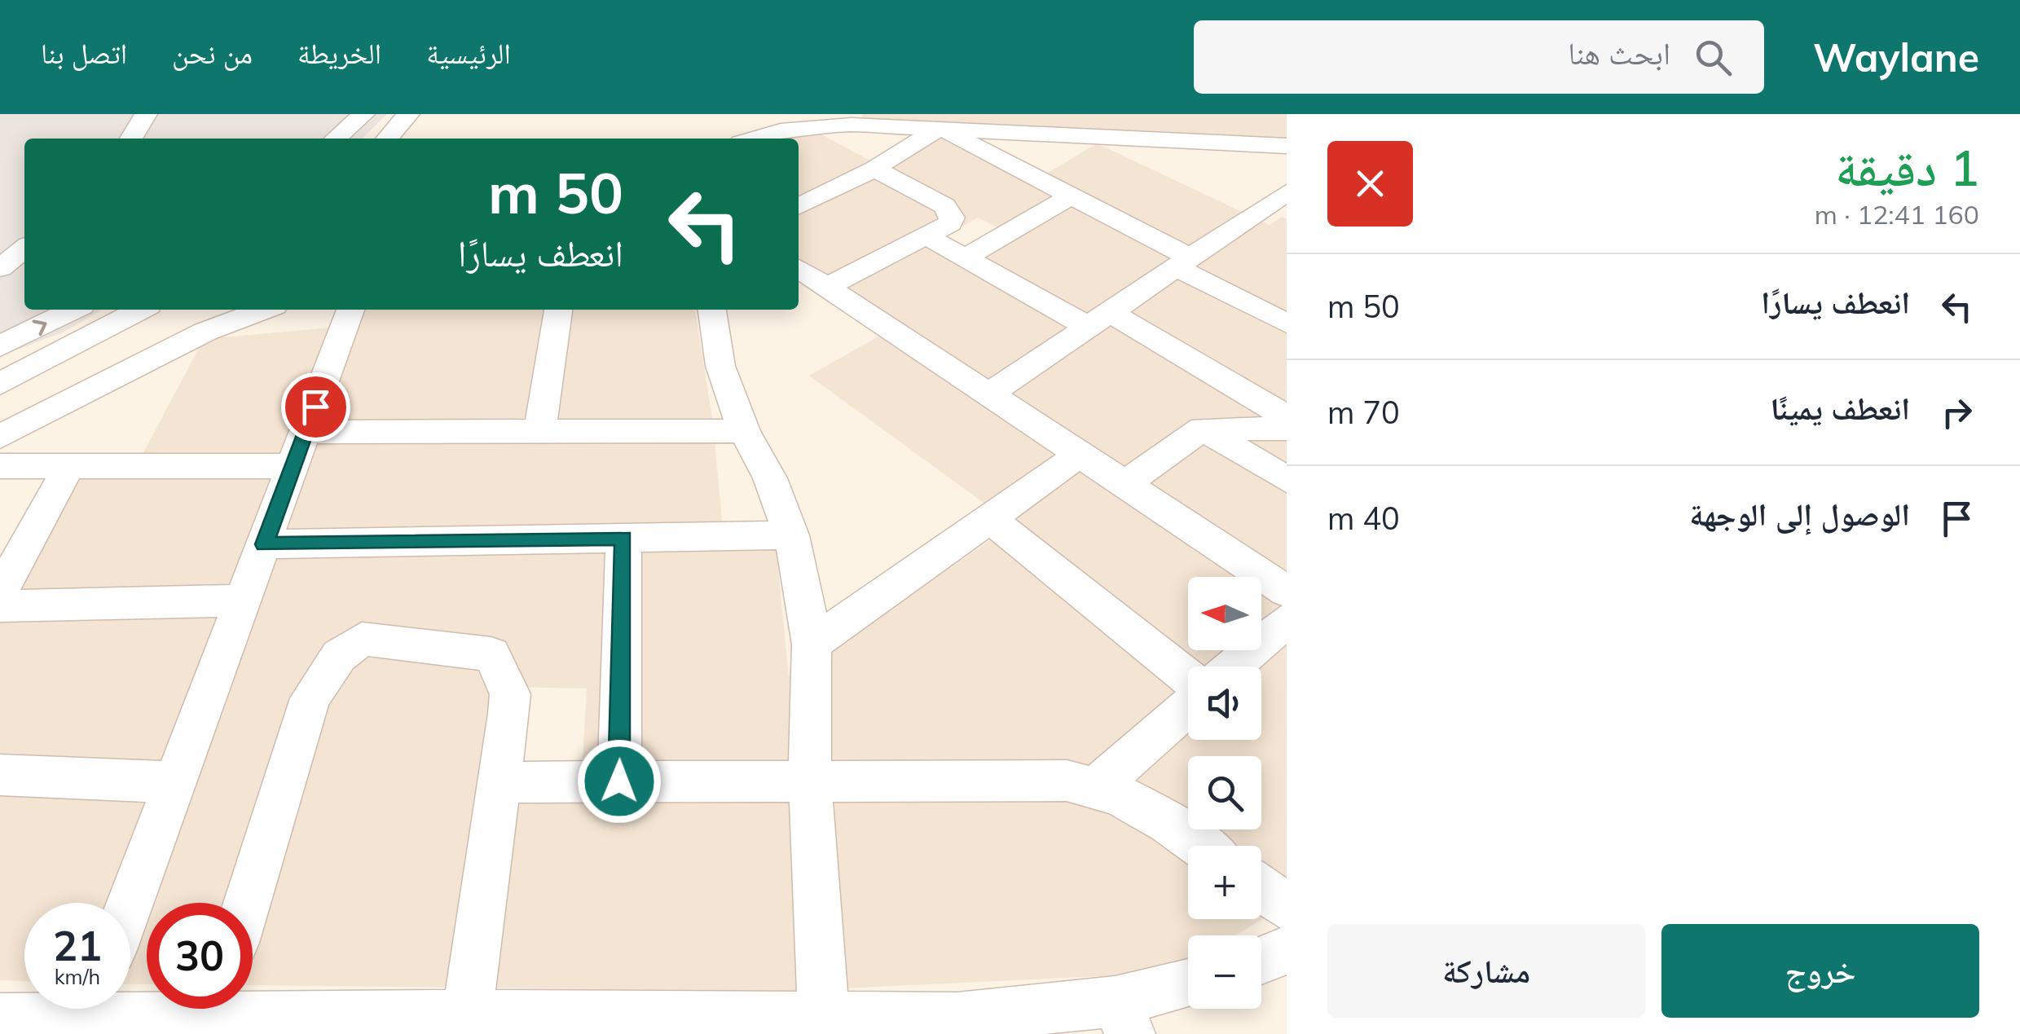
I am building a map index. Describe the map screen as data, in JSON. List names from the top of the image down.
{
  "north": "left",
  "page": {
    "header": "Waylane",
    "search": "ابحث هنا",
    "nav": [
      "الرئيسية",
      "الخريطة",
      "من نحن",
      "اتصل بنا"
    ],
    "heading": ["1 دقيقة", "160 m · 12:41"],
    "turn": ["50 m", "انعطف يسارًا"],
    "list": [
      {
        "name": "انعطف يسارًا",
        "value": "50 m"
      },
      {
        "name": "انعطف يمينًا",
        "value": "70 m"
      },
      {
        "name": "الوصول إلى الوجهة",
        "value": "40 m"
      }
    ],
    "map_buttons": ["+", "−"],
    "speed": "21 km/h",
    "limit": "30",
    "buttons": ["خروج", "مشاركة"]
  }
}
